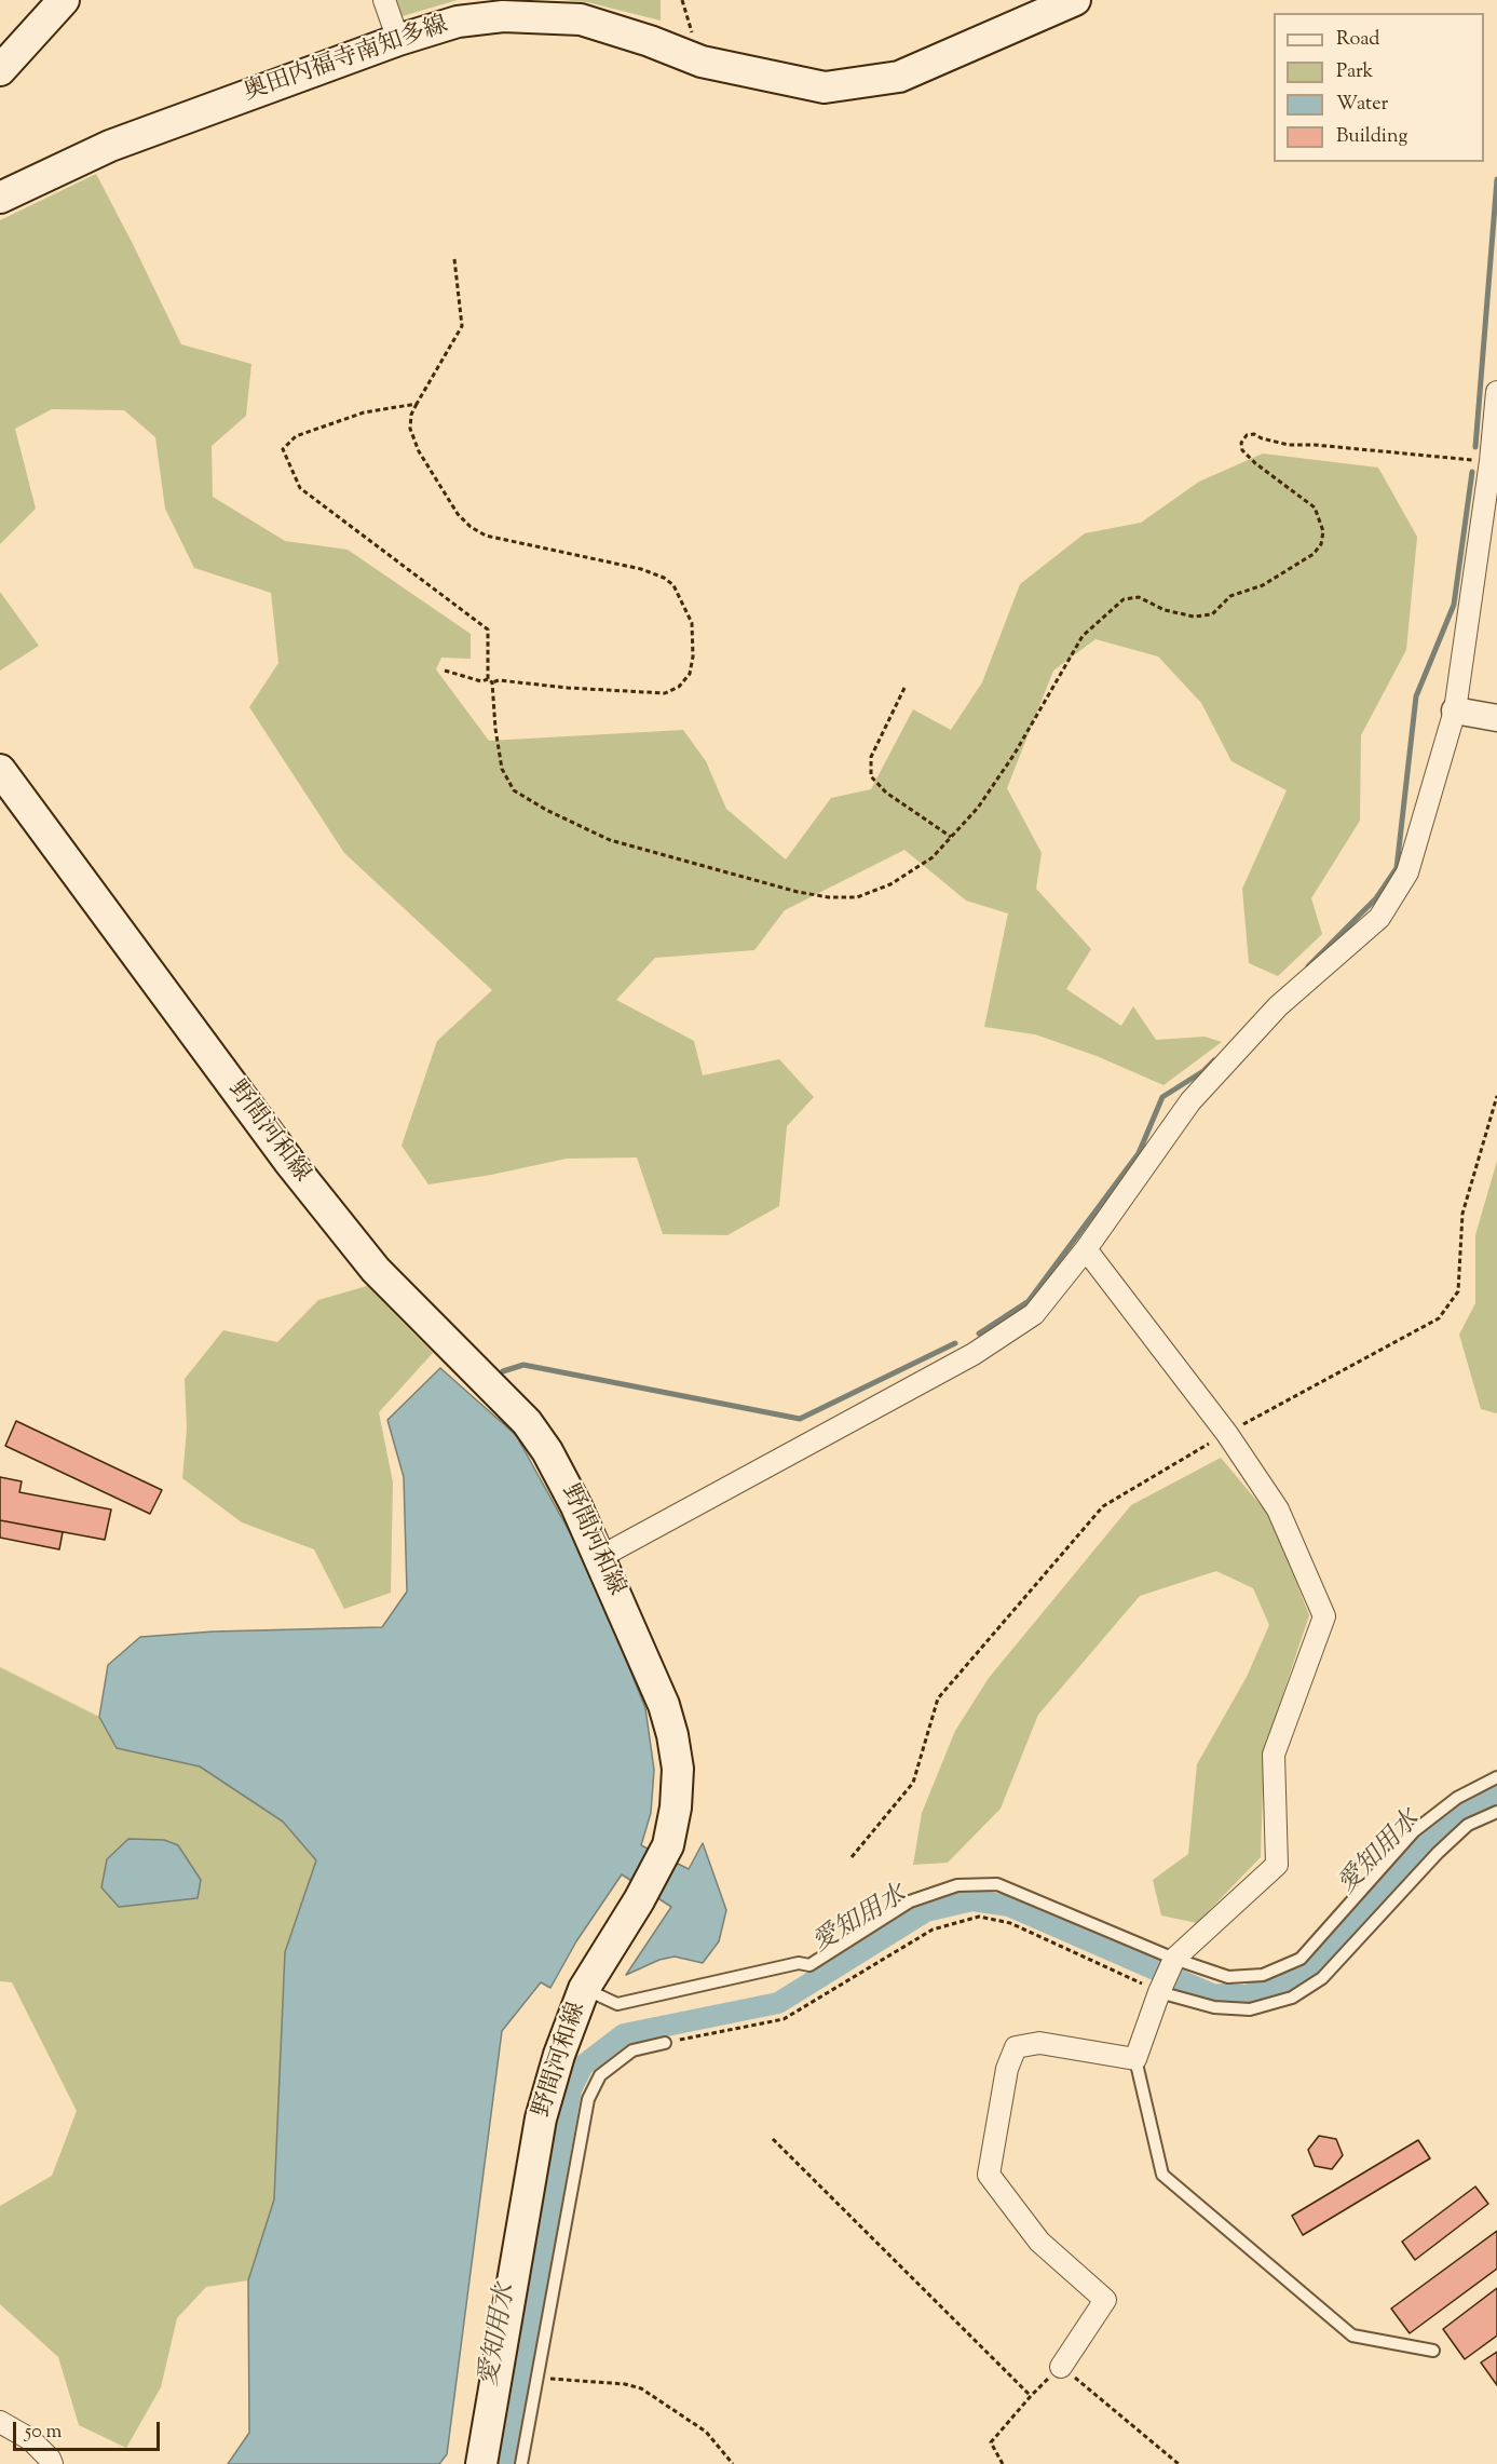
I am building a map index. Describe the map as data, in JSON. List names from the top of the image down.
{
  "streets": {
    "main road": ["奥田内福寺南知多線", "野間河和線"]
  },
  "water": ["愛知用水"],
  "legend": [
    "Road",
    "Park",
    "Water",
    "Building"
  ],
  "scale_bar": "50 m"
}
